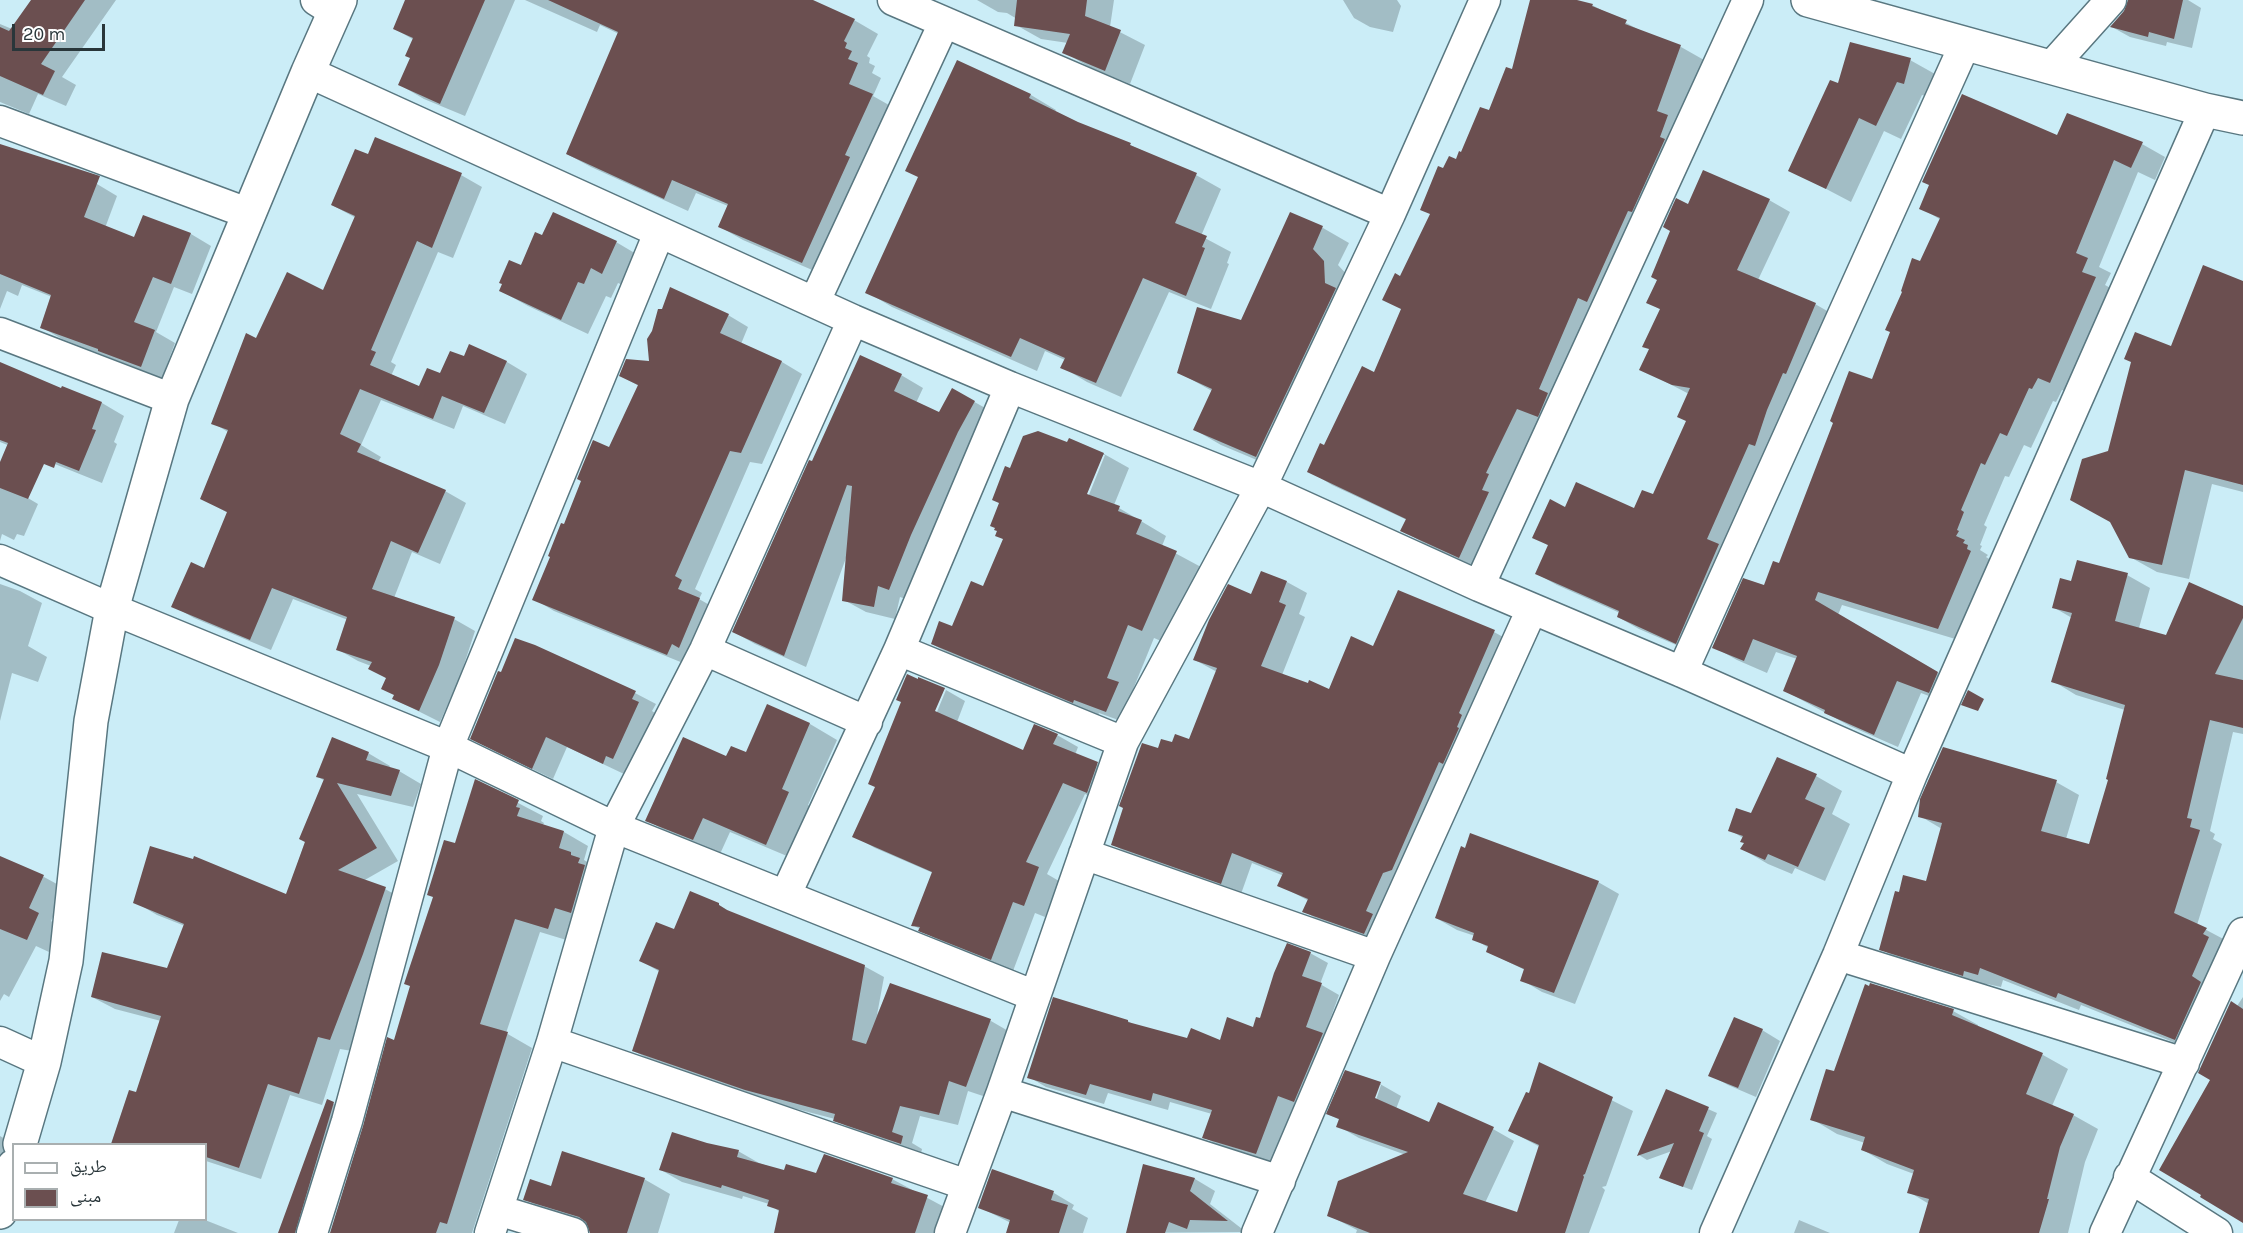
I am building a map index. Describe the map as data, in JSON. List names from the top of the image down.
{
  "legend": ["طريق", "مبنى"],
  "scale_bar": "20 m"
}
